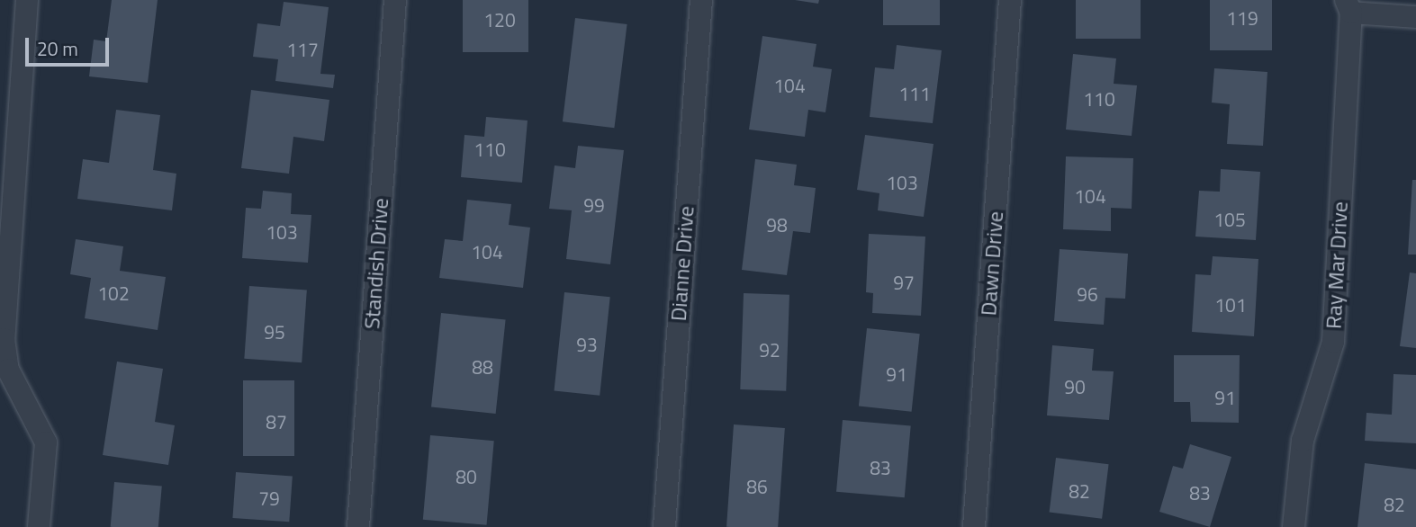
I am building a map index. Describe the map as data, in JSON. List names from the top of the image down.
{
  "streets": {
    "street": [
      "Standish Drive",
      "Dianne Drive",
      "Dawn Drive",
      "Ray Mar Drive"
    ]
  },
  "house_numbers": [
    "119",
    "120",
    "117",
    "104",
    "111",
    "110",
    "110",
    "103",
    "104",
    "99",
    "105",
    "98",
    "103",
    "104",
    "97",
    "102",
    "96",
    "101",
    "95",
    "93",
    "92",
    "88",
    "91",
    "90",
    "91",
    "87",
    "83",
    "80",
    "86",
    "82",
    "83",
    "79",
    "82"
  ],
  "scale_bar": "20 m"
}
